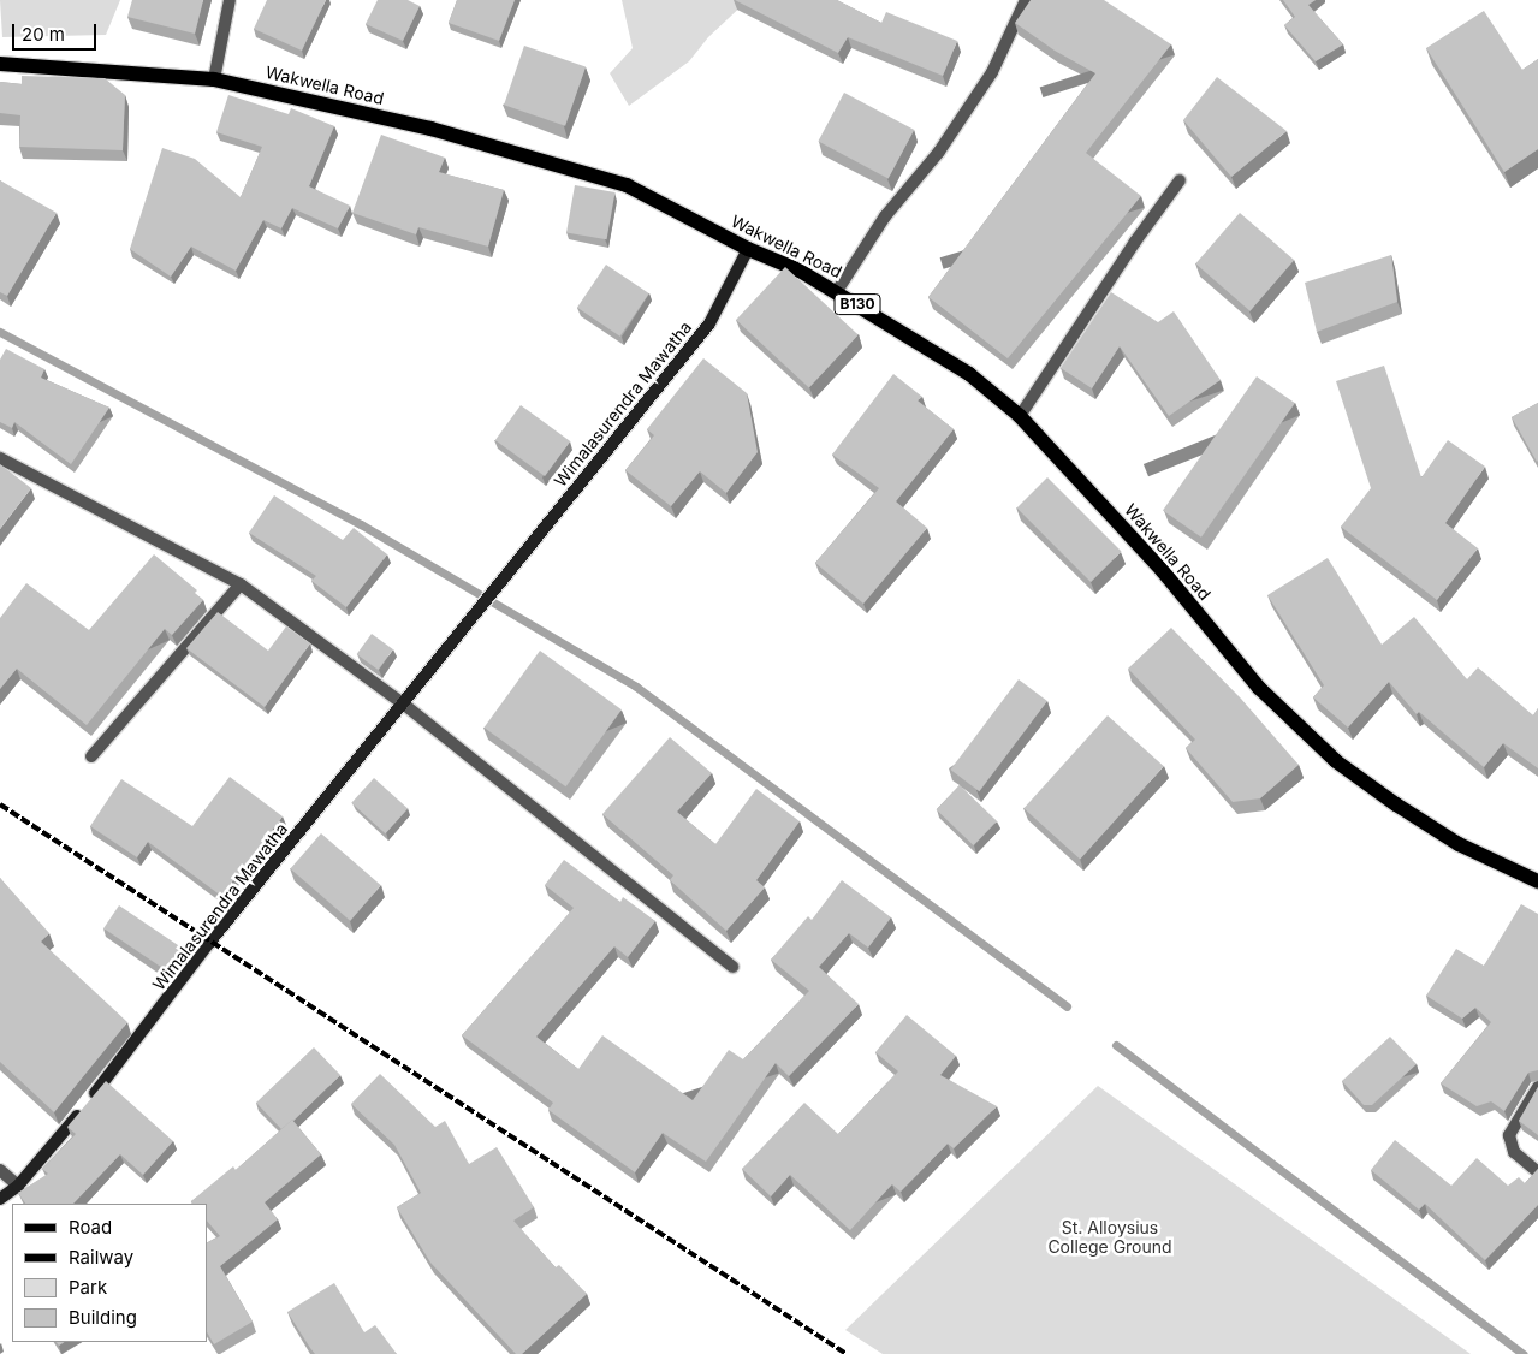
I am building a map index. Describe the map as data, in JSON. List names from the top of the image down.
{
  "streets": {
    "main road": ["Wakwella Road", "B130"],
    "street": ["Wimalasurendra Mawatha"]
  },
  "crossings": [
    ["Wakwella Road", "Wimalasurendra Mawatha"]
  ],
  "parks": ["St. Alloysius College Ground"],
  "legend": [
    "Road",
    "Railway",
    "Park",
    "Building"
  ],
  "scale_bar": "20 m"
}
